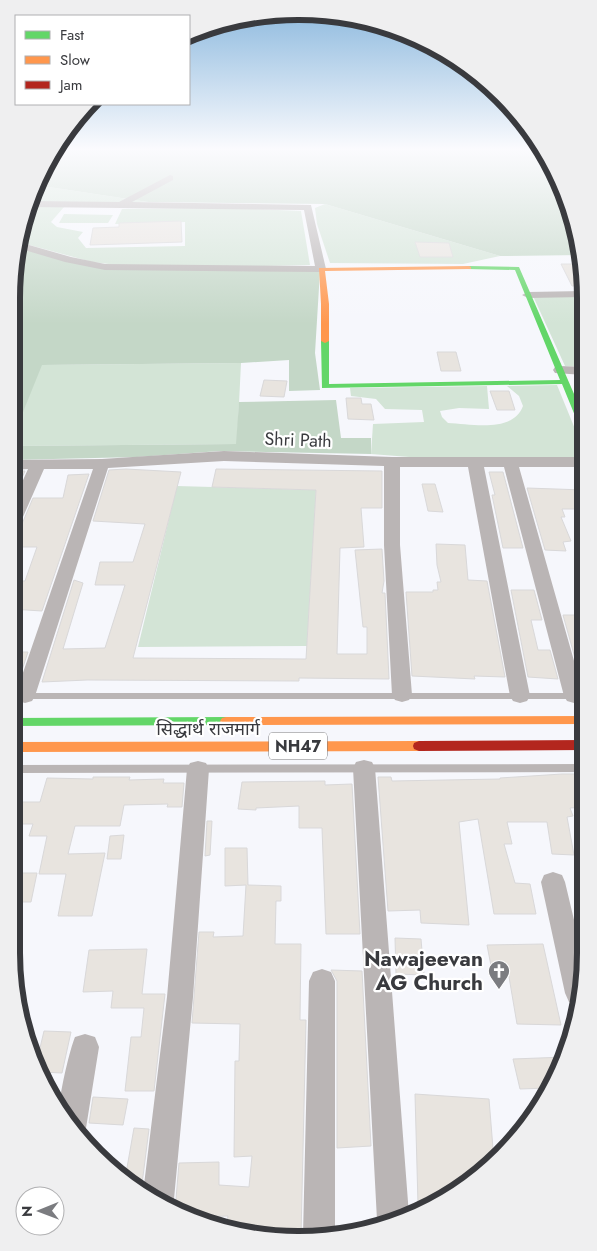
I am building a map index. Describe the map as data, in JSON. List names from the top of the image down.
{
  "streets": {
    "main road": ["सिद्धार्थ राजमार्ग", "NH47"],
    "street": ["Shri Path"]
  },
  "places": {
    "church": ["Nawajeevan AG Church"]
  },
  "legend": ["Fast", "Slow", "Jam"],
  "north": "left"
}
